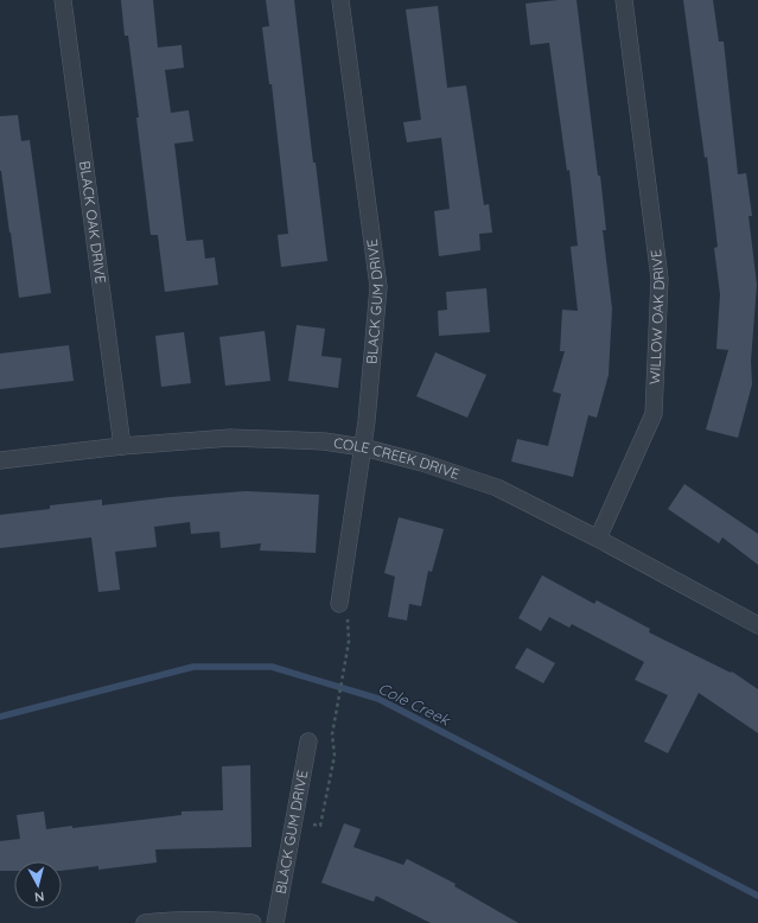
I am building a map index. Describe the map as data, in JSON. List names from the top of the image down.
{
  "streets": {
    "street": [
      "BLACK OAK DRIVE",
      "BLACK GUM DRIVE",
      "WILLOW OAK DRIVE",
      "COLE CREEK DRIVE"
    ]
  },
  "crossings": [
    ["BLACK OAK DRIVE", "COLE CREEK DRIVE"],
    ["BLACK GUM DRIVE", "COLE CREEK DRIVE"],
    ["WILLOW OAK DRIVE", "COLE CREEK DRIVE"]
  ],
  "water": ["Cole Creek"],
  "north": "bottom"
}
